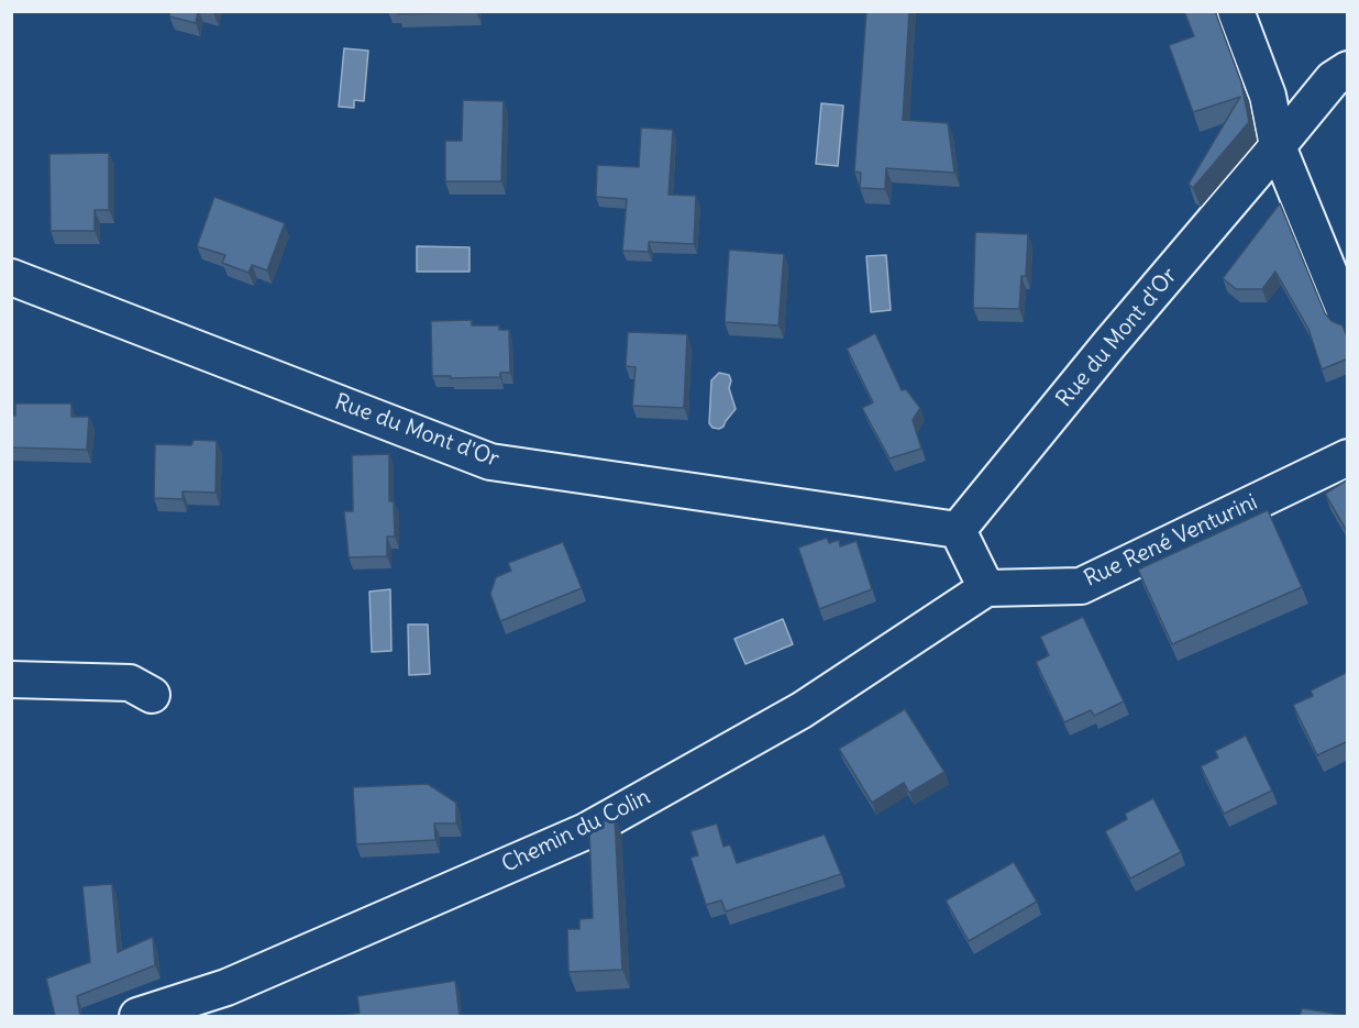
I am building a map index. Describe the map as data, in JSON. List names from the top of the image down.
{
  "streets": {
    "street": ["Rue du Mont d'Or", "Rue René Venturini", "Chemin du Colin"]
  },
  "crossings": [
    ["Rue René Venturini", "Chemin du Colin"]
  ]
}
